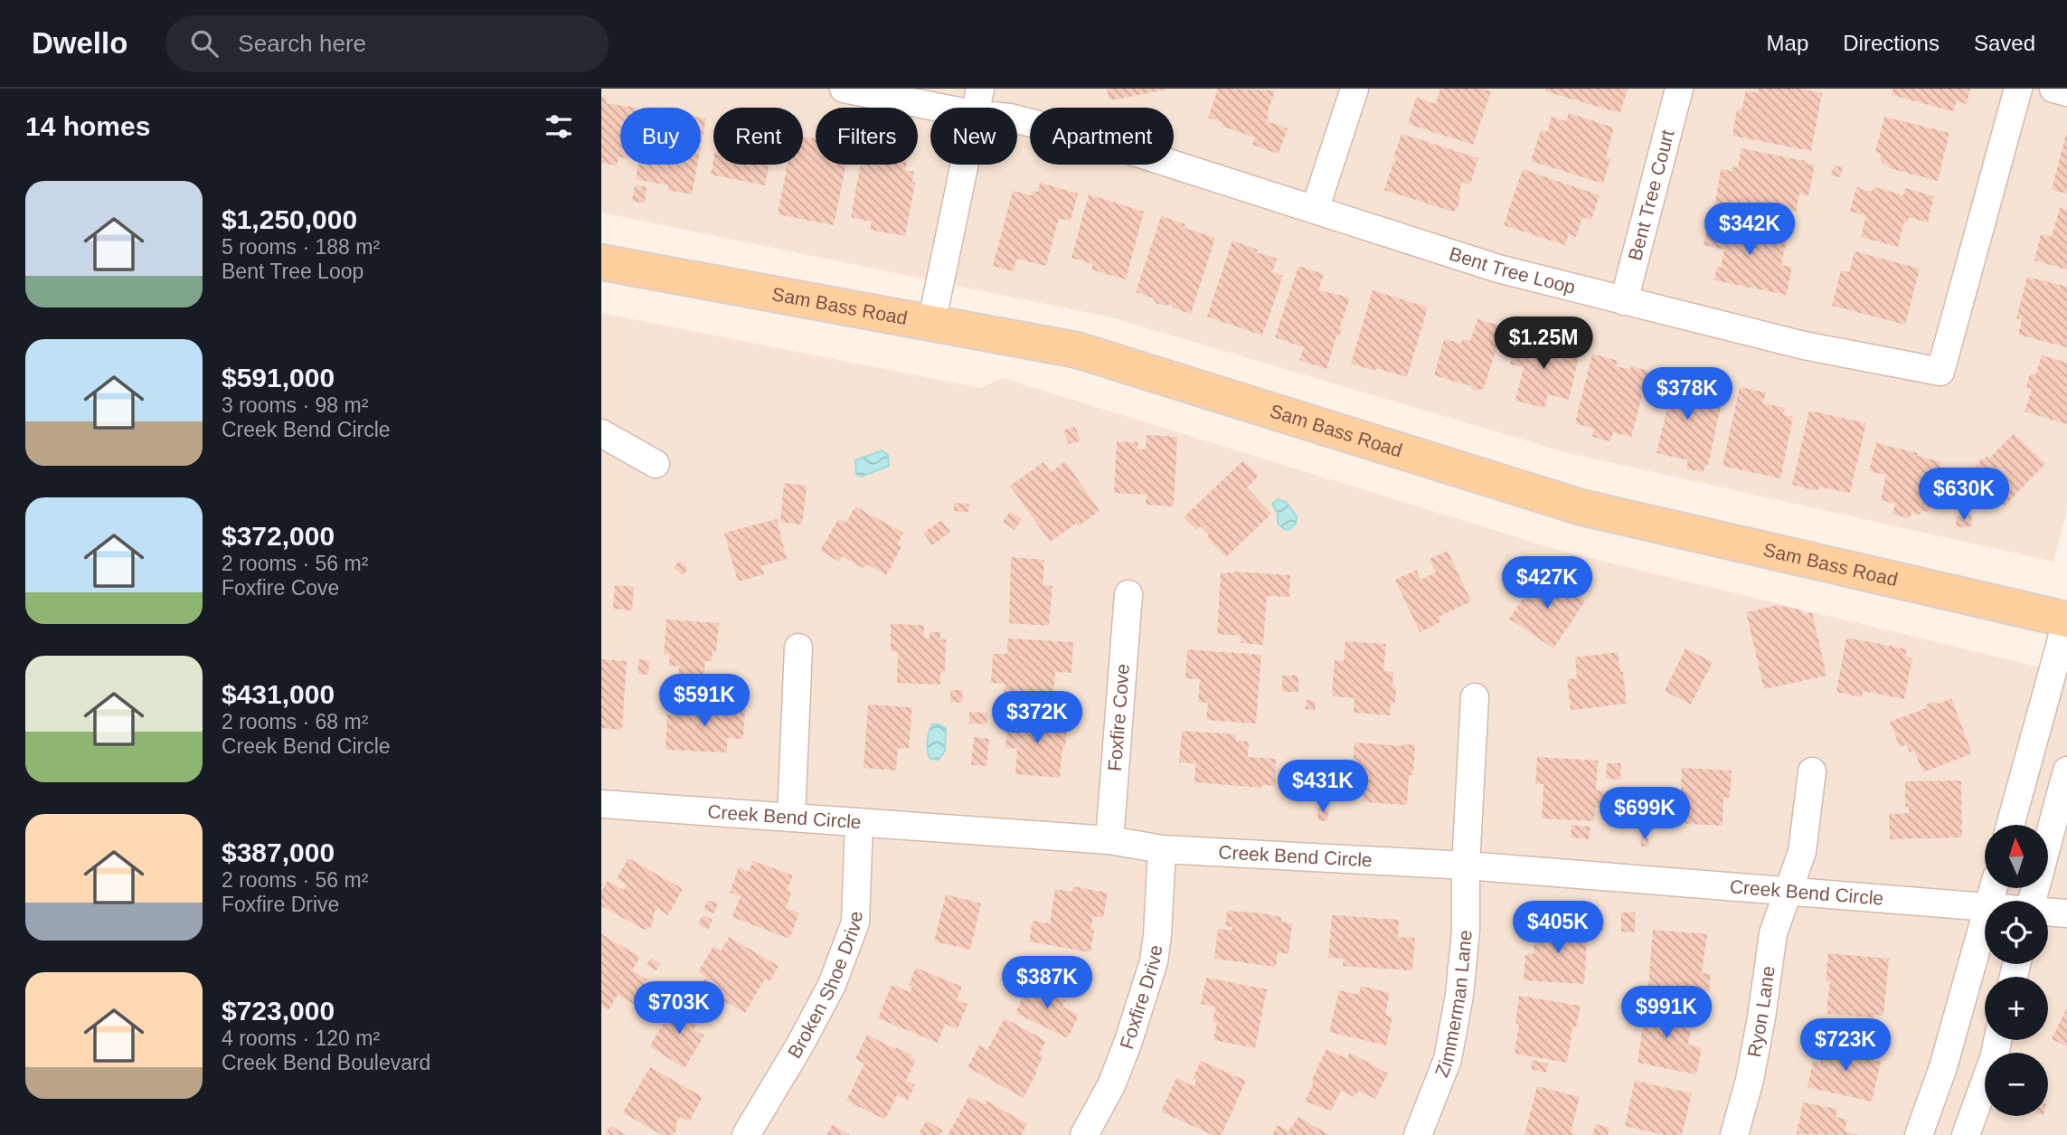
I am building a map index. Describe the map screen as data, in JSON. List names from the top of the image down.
{
  "streets": {
    "main road": ["Sam Bass Road"],
    "street": [
      "Bent Tree Court",
      "Bent Tree Loop",
      "Foxfire Cove",
      "Creek Bend Circle",
      "Broken Shoe Drive",
      "Foxfire Drive",
      "Zimmerman Lane",
      "Ryon Lane"
    ]
  },
  "crossings": [
    ["Bent Tree Court", "Bent Tree Loop"],
    ["Foxfire Cove", "Creek Bend Circle"],
    ["Creek Bend Circle", "Broken Shoe Drive"],
    ["Creek Bend Circle", "Foxfire Drive"],
    ["Creek Bend Circle", "Zimmerman Lane"],
    ["Creek Bend Circle", "Ryon Lane"]
  ],
  "north": "top",
  "page": {
    "header": "Dwello",
    "search": "Search here",
    "nav": ["Map", "Directions", "Saved"],
    "heading": "14 homes",
    "chip": [
      "Buy",
      "Rent",
      "Filters",
      "New",
      "Apartment"
    ],
    "list": [
      {
        "name": "$1,250,000",
        "note": "5 rooms · 188 m² · Bent Tree Loop"
      },
      {
        "name": "$591,000",
        "note": "3 rooms · 98 m² · Creek Bend Circle"
      },
      {
        "name": "$372,000",
        "note": "2 rooms · 56 m² · Foxfire Cove"
      },
      {
        "name": "$431,000",
        "note": "2 rooms · 68 m² · Creek Bend Circle"
      },
      {
        "name": "$387,000",
        "note": "2 rooms · 56 m² · Foxfire Drive"
      },
      {
        "name": "$723,000",
        "note": "4 rooms · 120 m² · Creek Bend Boulevard"
      }
    ],
    "price": [
      "$342K",
      "$1.25M",
      "$378K",
      "$630K",
      "$427K",
      "$591K",
      "$372K",
      "$431K",
      "$699K",
      "$405K",
      "$387K",
      "$703K",
      "$991K",
      "$723K"
    ],
    "map_buttons": ["+", "−"]
  }
}
